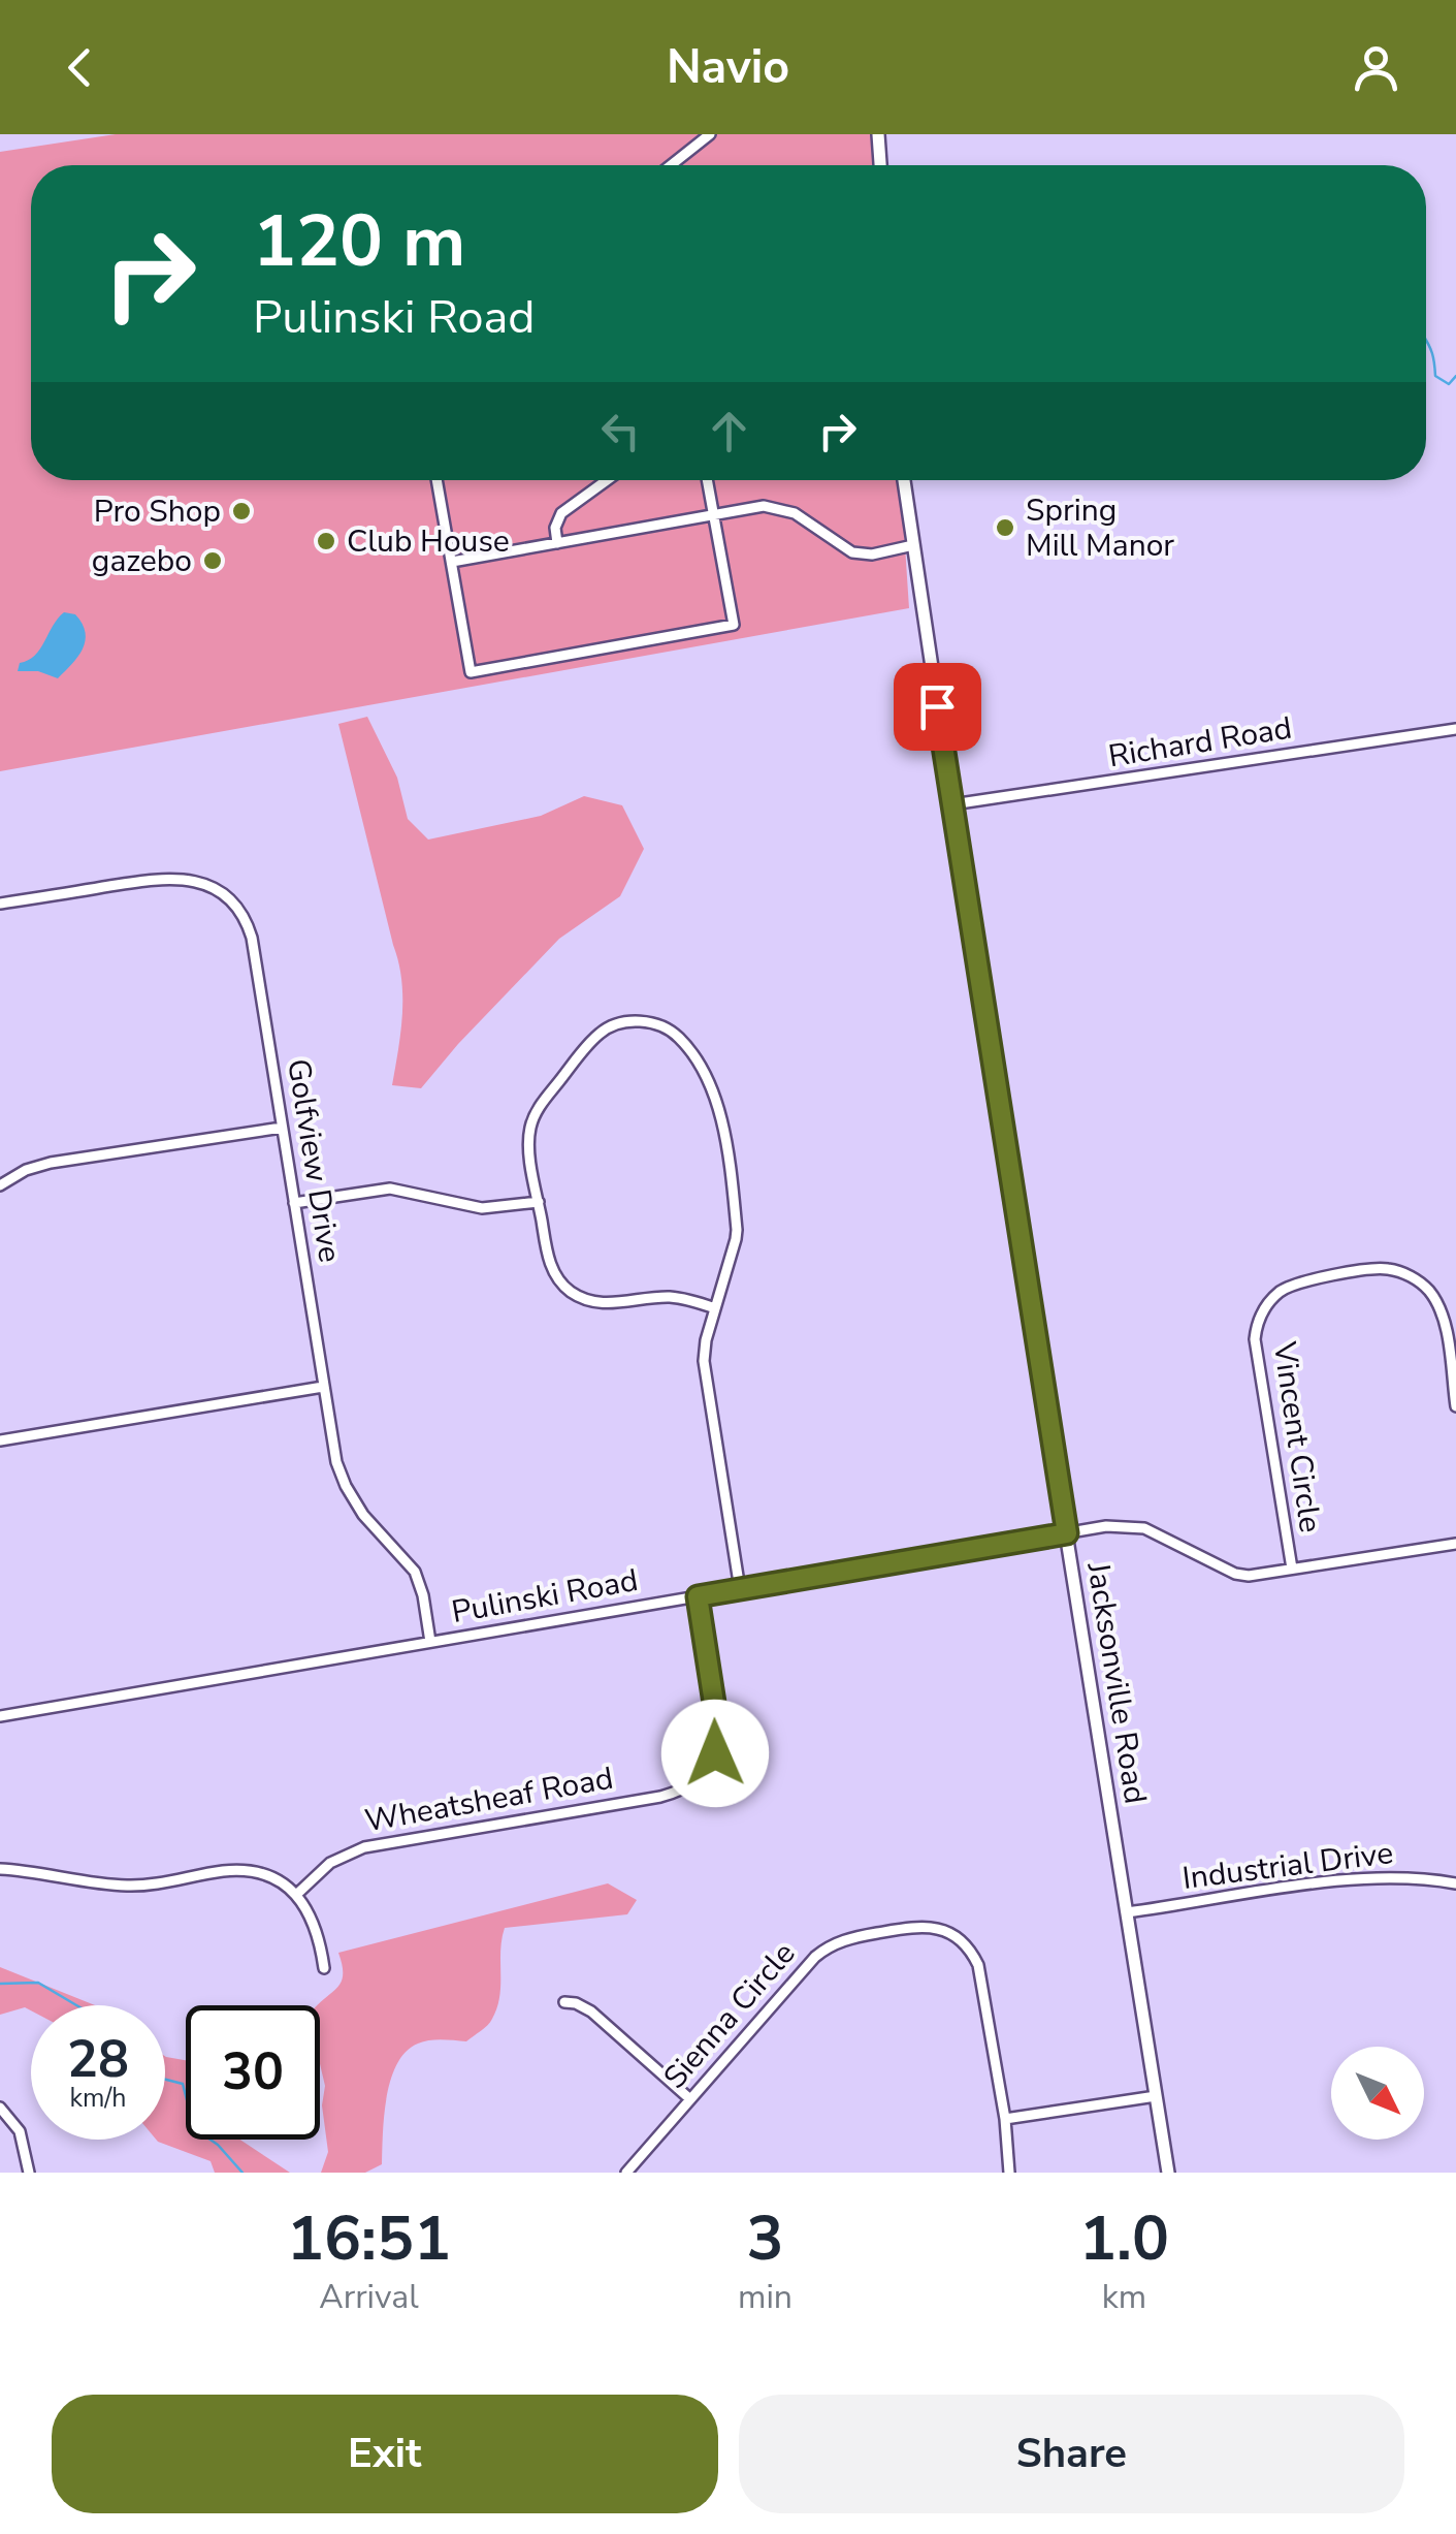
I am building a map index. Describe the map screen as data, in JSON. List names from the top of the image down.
{
  "streets": {
    "main road": ["Jacksonville Road"],
    "street": [
      "Richard Road",
      "Golfview Drive",
      "Vincent Circle",
      "Pulinski Road",
      "Wheatsheaf Road",
      "Industrial Drive",
      "Sienna Circle"
    ]
  },
  "crossings": [
    ["Richard Road", "Jacksonville Road"],
    ["Golfview Drive", "Pulinski Road"],
    ["Vincent Circle", "Pulinski Road"],
    ["Pulinski Road", "Jacksonville Road"],
    ["Pulinski Road", "Wheatsheaf Road"],
    ["Jacksonville Road", "Industrial Drive"]
  ],
  "places": [
    "Pro Shop",
    "Spring Mill Manor",
    "Club House",
    "gazebo"
  ],
  "north": "bottom right",
  "page": {
    "header": "Navio",
    "turn": ["120 m", "Pulinski Road"],
    "speed": "28 km/h",
    "limit": "30",
    "eta": [
      "16:51",
      "Arrival",
      "3",
      "min",
      "1.0",
      "km"
    ],
    "buttons": ["Exit", "Share"]
  }
}
